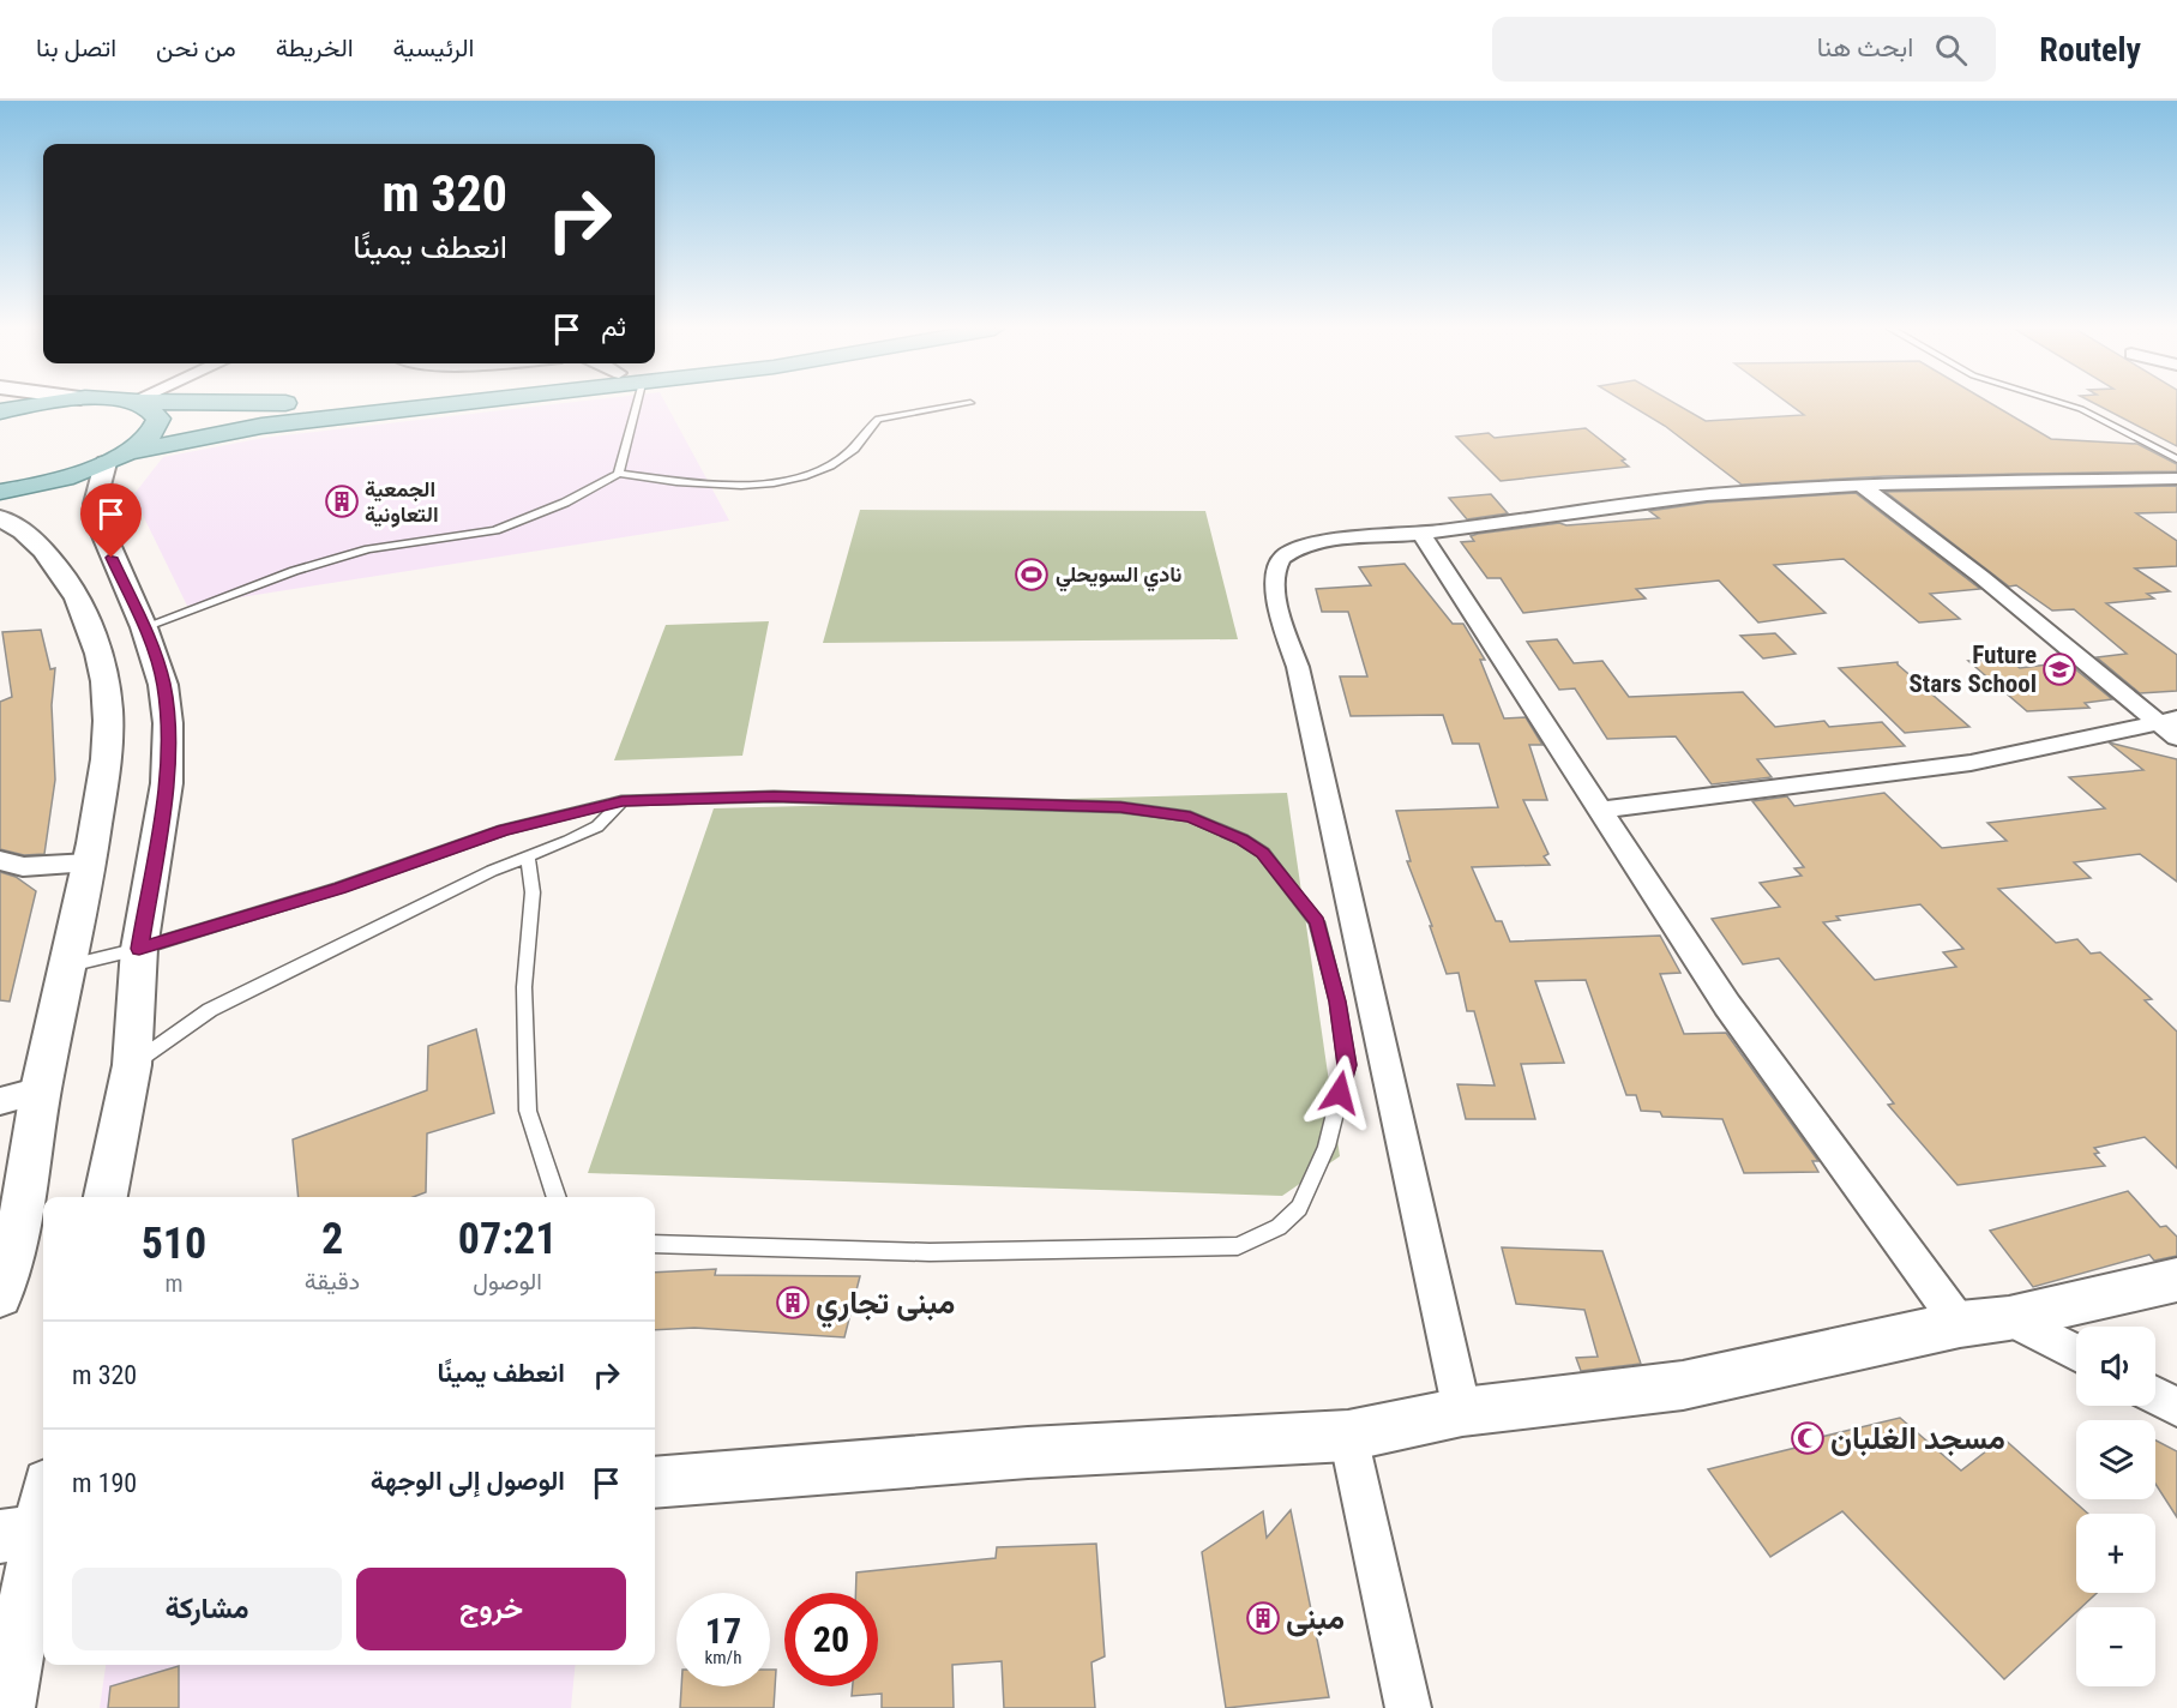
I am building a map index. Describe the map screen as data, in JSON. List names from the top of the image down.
{
  "places": {
    "building": ["الجمعية التعاونية", "مبنى تجاري", "مبنى"],
    "sports": ["نادي السويحلي"],
    "school or university": ["Future Stars School"],
    "mosque": ["مسجد الغلبان"]
  },
  "page": {
    "header": "Routely",
    "search": "ابحث هنا",
    "nav": [
      "الرئيسية",
      "الخريطة",
      "من نحن",
      "اتصل بنا"
    ],
    "turn": ["320 m", "انعطف يمينًا"],
    "then": "ثم",
    "eta": [
      "07:21",
      "الوصول",
      "2",
      "دقيقة",
      "510",
      "m"
    ],
    "list": [
      {
        "name": "انعطف يمينًا",
        "value": "320 m"
      },
      {
        "name": "الوصول إلى الوجهة",
        "value": "190 m"
      }
    ],
    "map_buttons": ["+", "−"],
    "buttons": ["خروج", "مشاركة"],
    "speed": "17 km/h",
    "limit": "20"
  }
}
